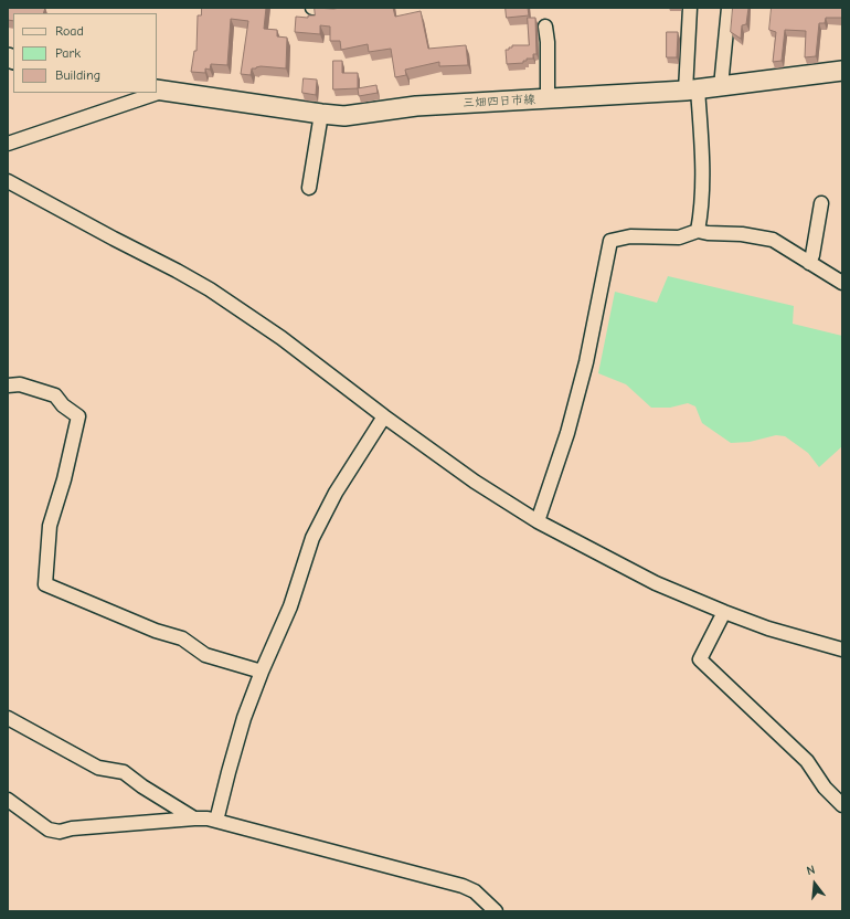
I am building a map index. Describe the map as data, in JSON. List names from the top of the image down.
{
  "streets": {
    "main road": ["三畑四日市線"]
  },
  "legend": ["Road", "Park", "Building"],
  "north": "top"
}
